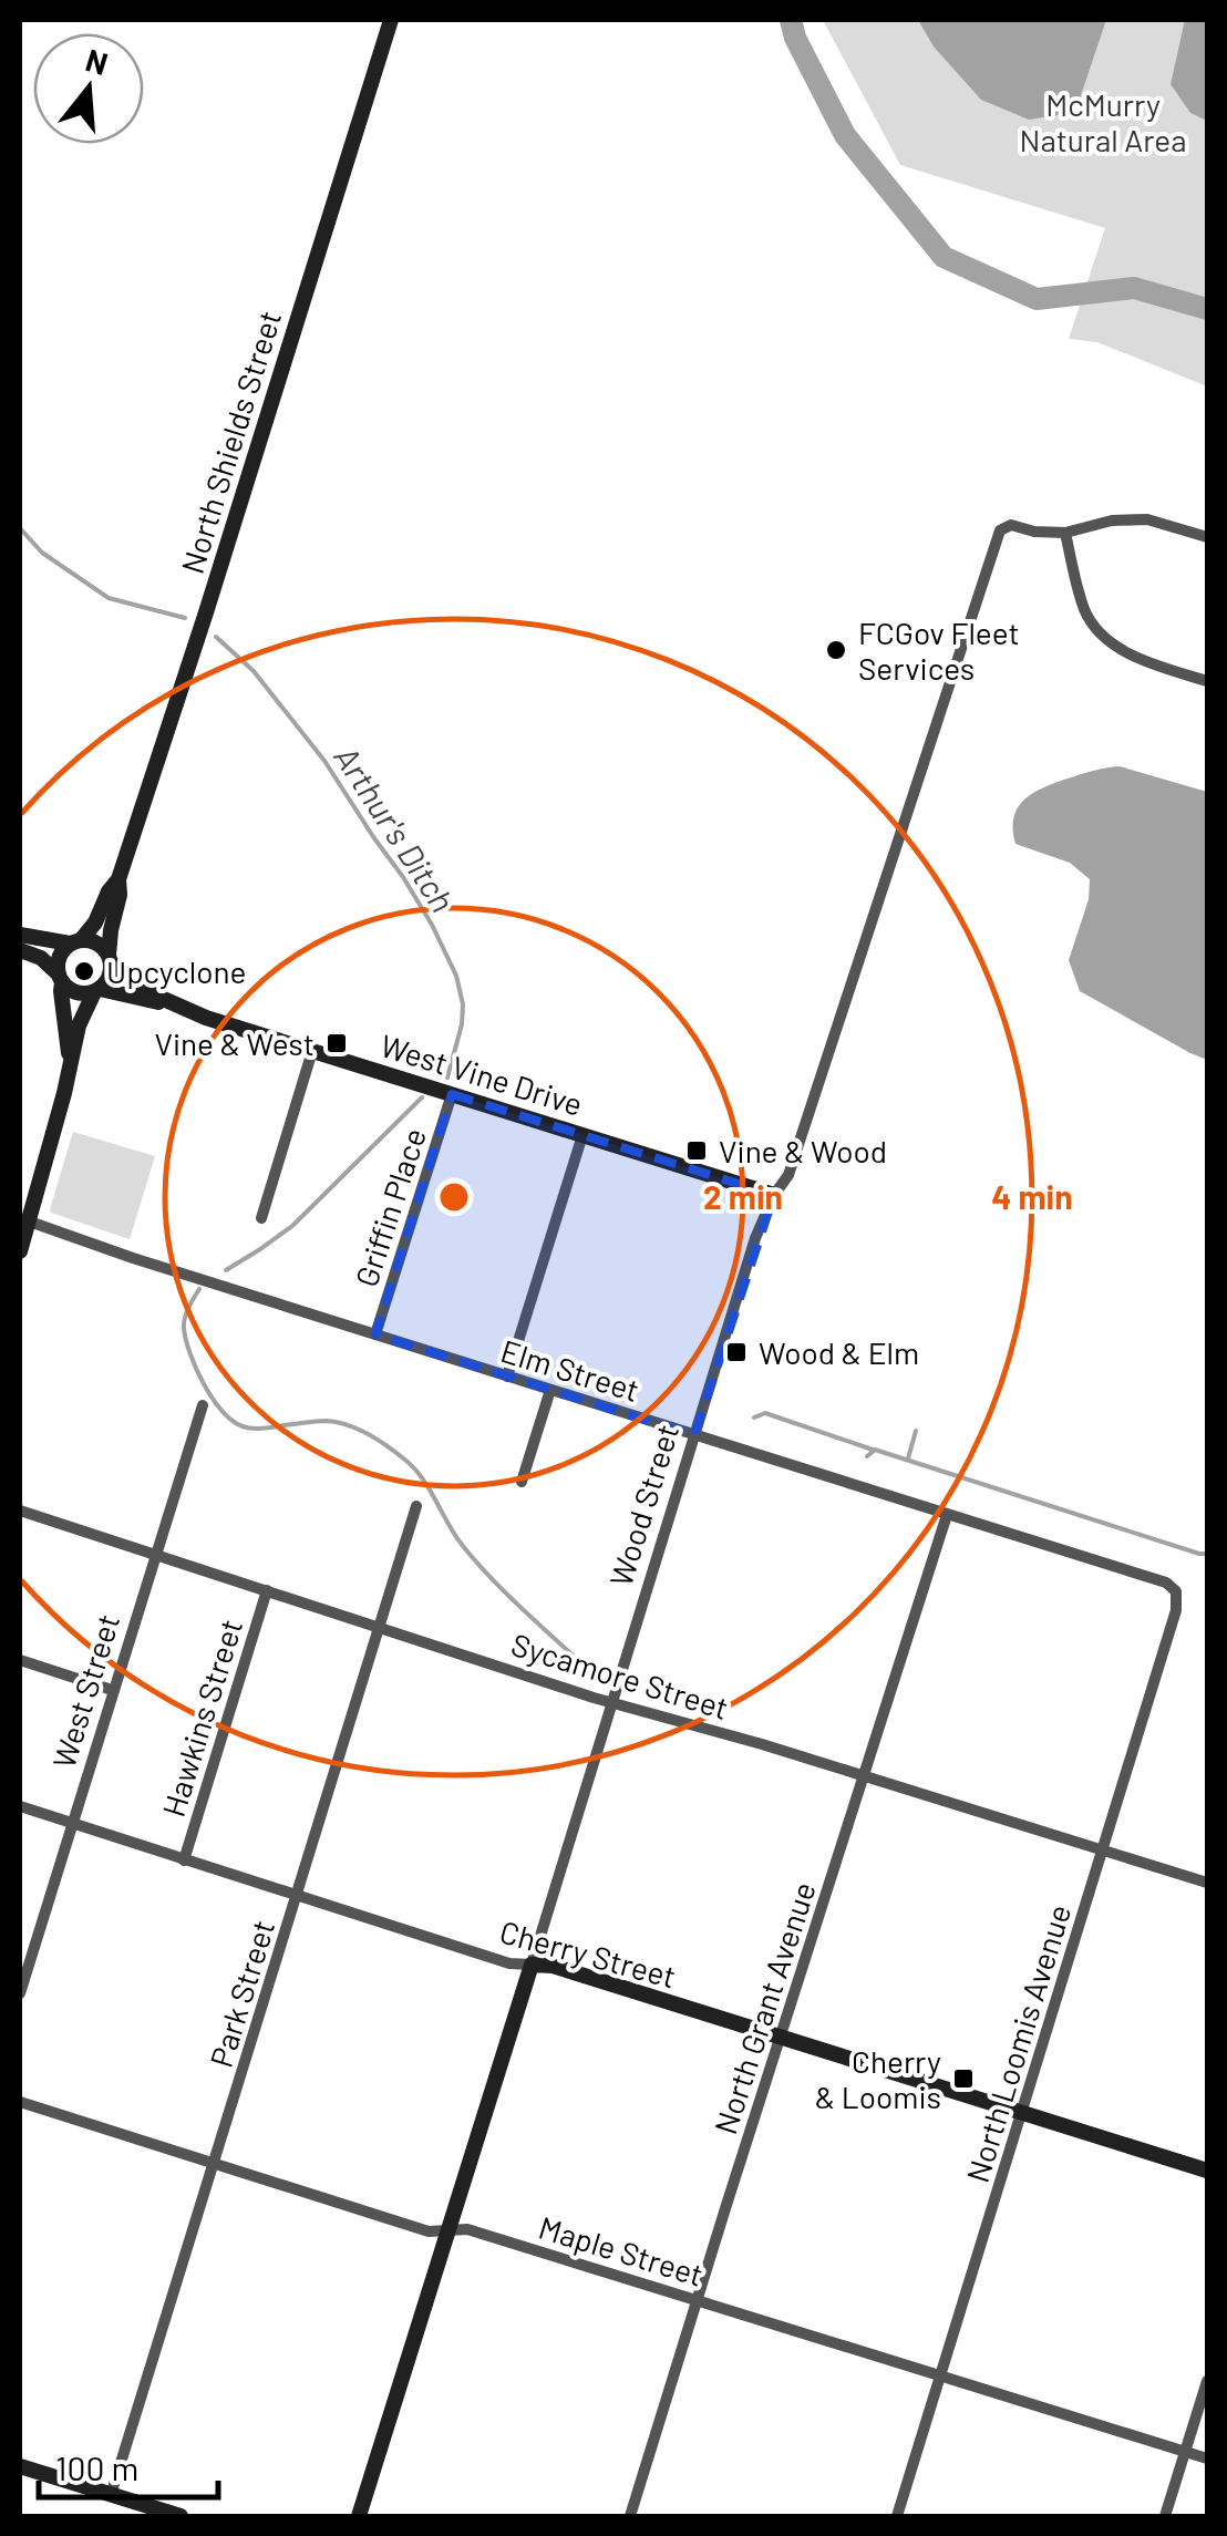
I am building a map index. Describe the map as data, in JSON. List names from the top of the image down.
{
  "streets": {
    "street": [
      "North Shields Street",
      "West Vine Drive",
      "Griffin Place",
      "Elm Street",
      "Wood Street",
      "Sycamore Street",
      "West Street",
      "Hawkins Street",
      "Cherry Street",
      "Park Street",
      "North Grant Avenue",
      "North Loomis Avenue",
      "Maple Street"
    ]
  },
  "crossings": [
    ["North Shields Street", "West Vine Drive"],
    ["West Vine Drive", "Griffin Place"],
    ["West Vine Drive", "Wood Street"],
    ["Griffin Place", "Elm Street"],
    ["Elm Street", "Wood Street"],
    ["Elm Street", "North Grant Avenue"],
    ["Elm Street", "North Loomis Avenue"],
    ["Wood Street", "Sycamore Street"],
    ["Wood Street", "Cherry Street"],
    ["Wood Street", "Maple Street"],
    ["Sycamore Street", "West Street"],
    ["Sycamore Street", "Hawkins Street"],
    ["Sycamore Street", "Park Street"],
    ["Sycamore Street", "North Grant Avenue"],
    ["Sycamore Street", "North Loomis Avenue"],
    ["West Street", "Cherry Street"],
    ["Hawkins Street", "Cherry Street"],
    ["Cherry Street", "Park Street"],
    ["Cherry Street", "North Grant Avenue"],
    ["Cherry Street", "North Loomis Avenue"],
    ["Park Street", "Maple Street"],
    ["North Grant Avenue", "Maple Street"],
    ["North Loomis Avenue", "Maple Street"]
  ],
  "water": ["Arthur's Ditch"],
  "parks": ["McMurry Natural Area"],
  "places": {
    "other": ["FCGov Fleet Services", "Upcyclone"],
    "transit": [
      "Vine & West",
      "Vine & Wood",
      "Wood & Elm",
      "Cherry & Loomis"
    ]
  },
  "scale_bar": "100 m",
  "north": "top",
  "rings": ["2 min", "4 min"]
}
